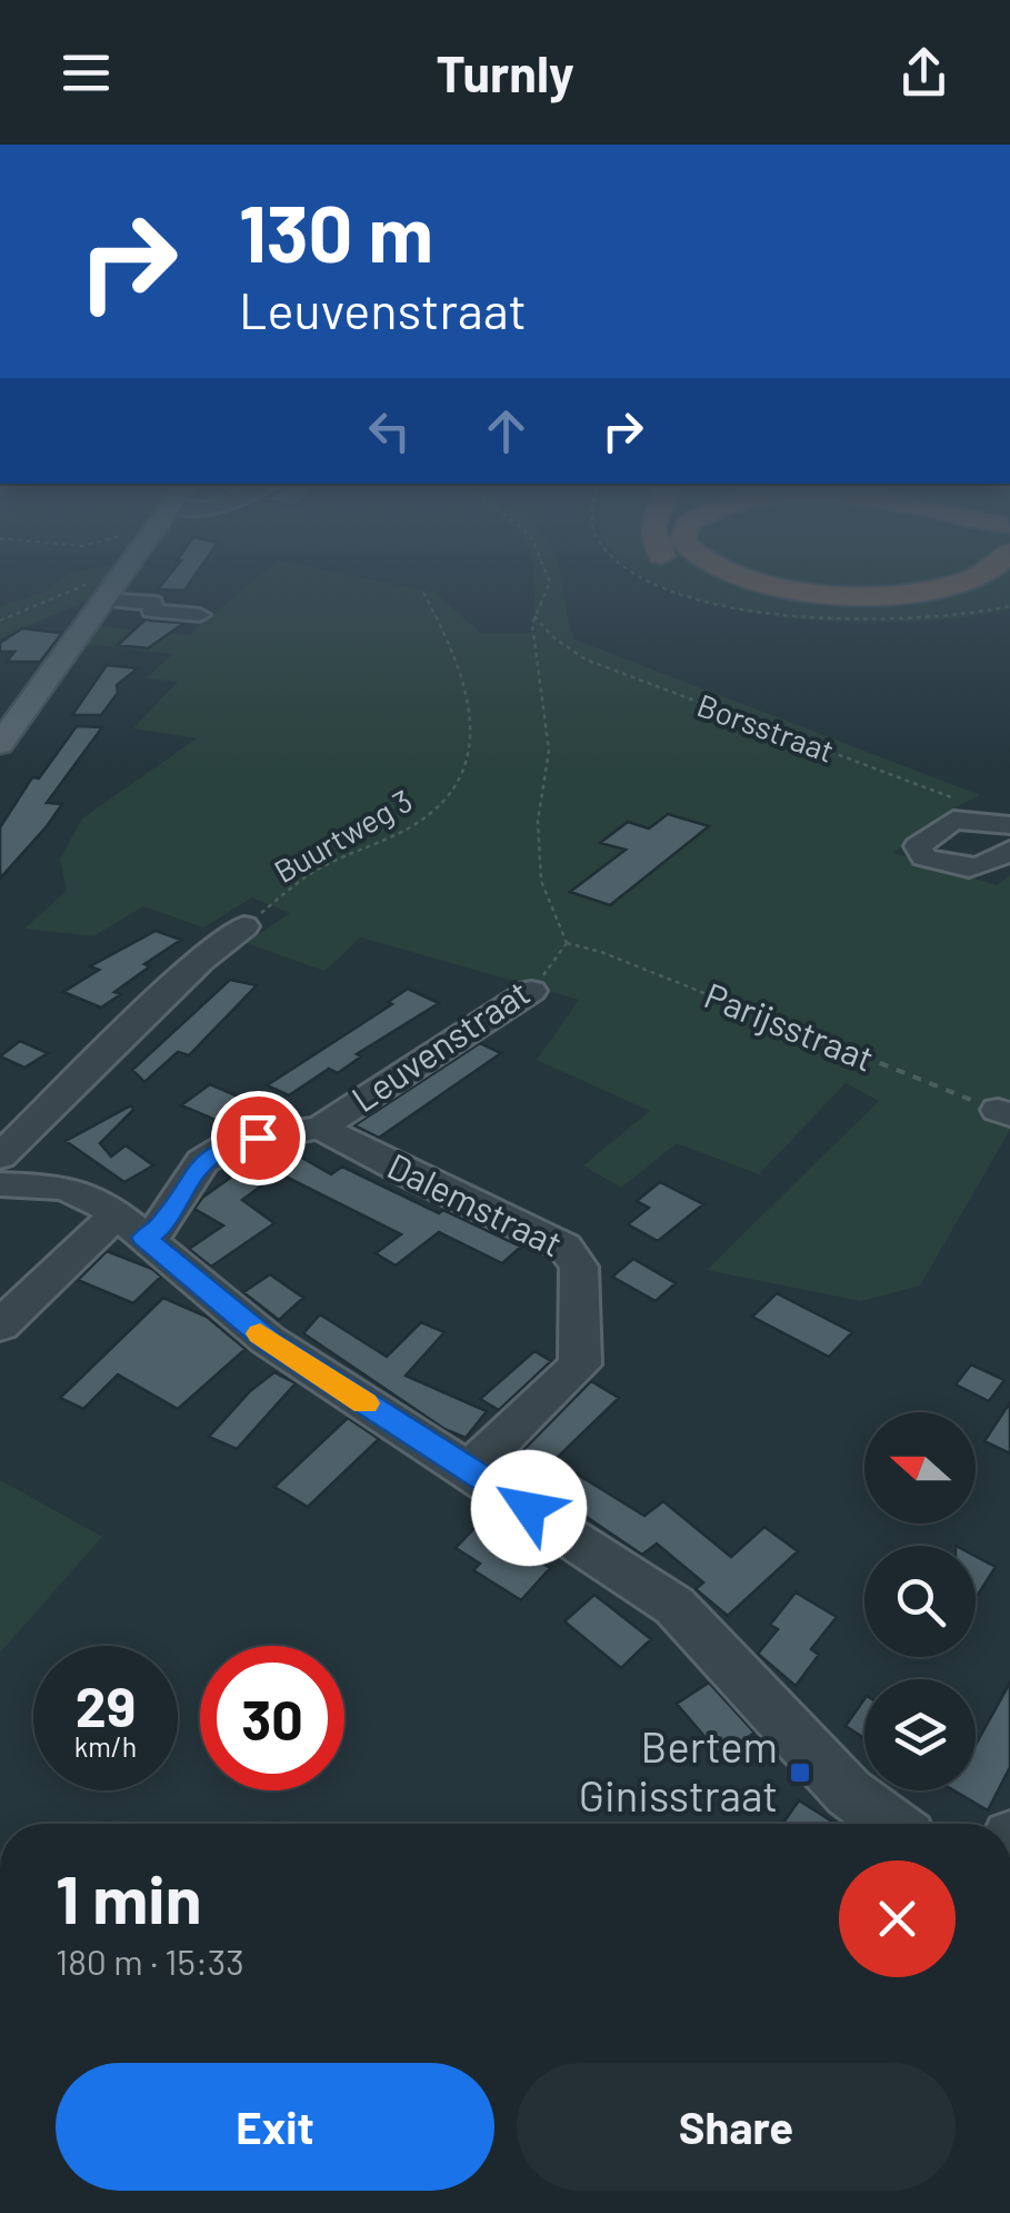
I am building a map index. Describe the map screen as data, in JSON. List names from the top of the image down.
{
  "streets": {
    "street": ["Leuvenstraat", "Dalemstraat"],
    "path": ["Borsstraat", "Buurtweg 3", "Parijsstraat"]
  },
  "crossings": [
    ["Parijsstraat", "Leuvenstraat"],
    ["Leuvenstraat", "Dalemstraat"]
  ],
  "places": {
    "transit": ["Bertem Ginisstraat"]
  },
  "north": "left",
  "page": {
    "header": "Turnly",
    "turn": ["130 m", "Leuvenstraat"],
    "speed": "29 km/h",
    "limit": "30",
    "heading": ["1 min", "180 m · 15:33"],
    "buttons": ["Exit", "Share"]
  }
}
